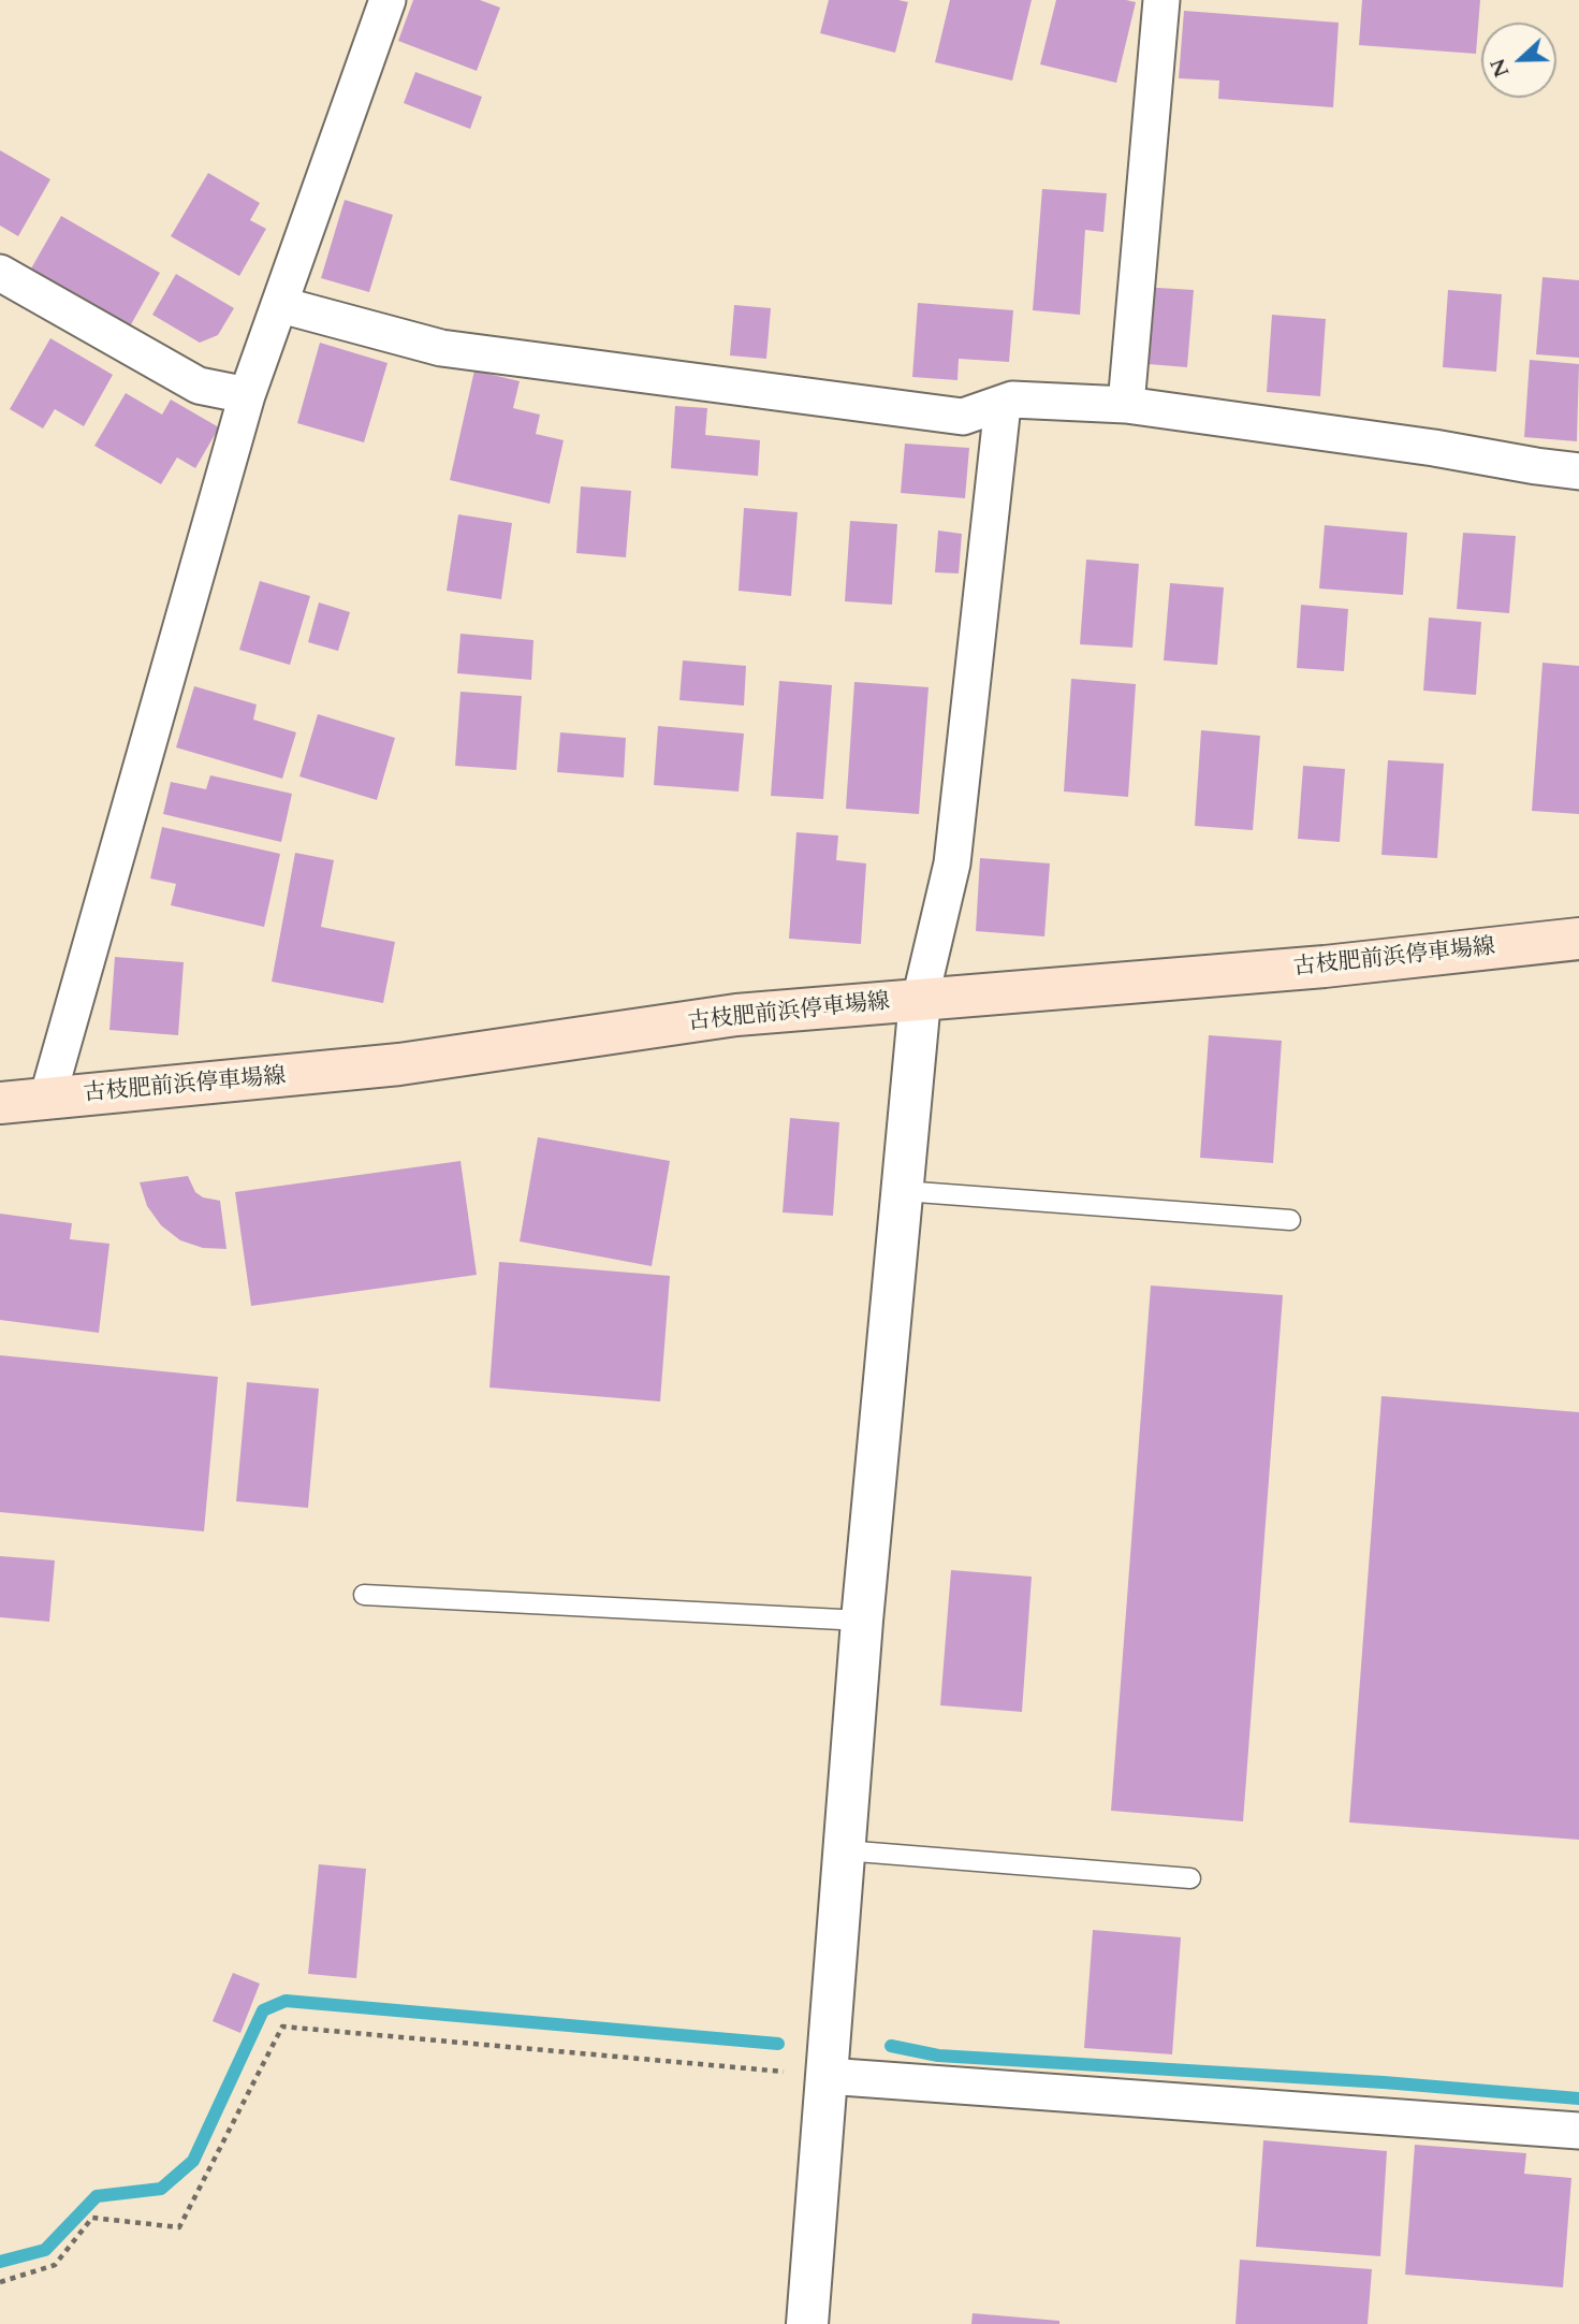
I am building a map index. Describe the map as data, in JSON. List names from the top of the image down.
{
  "streets": {
    "main road": ["古枝肥前浜停車場線"]
  },
  "north": "left"
}
